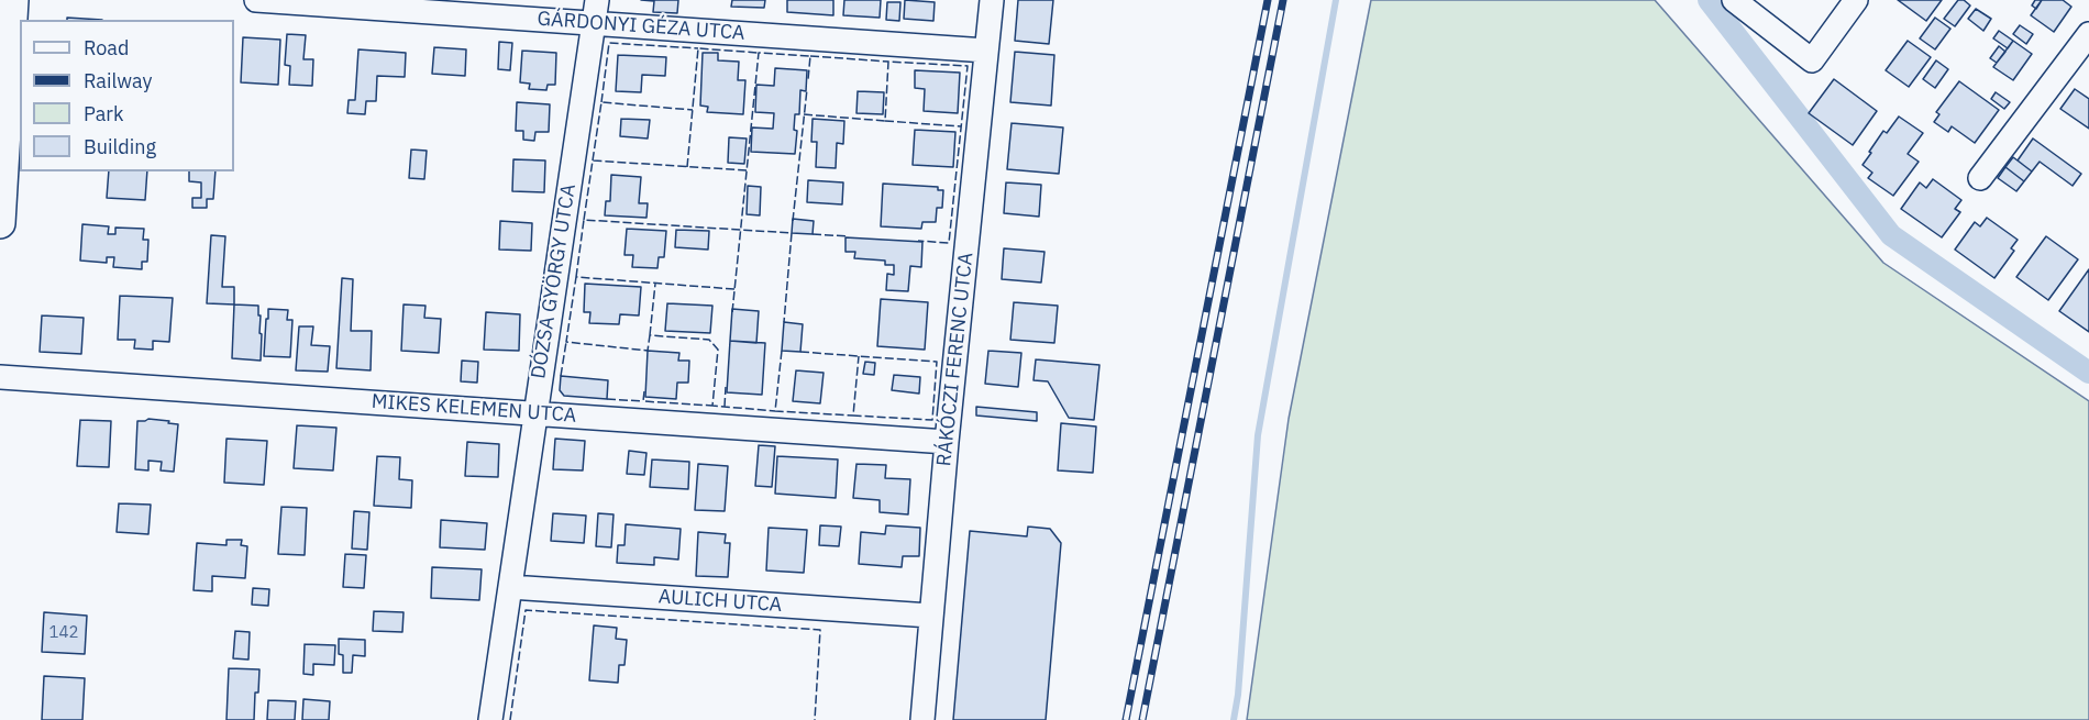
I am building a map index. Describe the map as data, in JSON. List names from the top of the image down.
{
  "streets": {
    "street": [
      "GÁRDONYI GÉZA UTCA",
      "DÓZSA GYÖRGY UTCA",
      "RÁKÓCZI FERENC UTCA",
      "MIKES KELEMEN UTCA",
      "AULICH UTCA"
    ]
  },
  "crossings": [
    ["GÁRDONYI GÉZA UTCA", "DÓZSA GYÖRGY UTCA"],
    ["GÁRDONYI GÉZA UTCA", "RÁKÓCZI FERENC UTCA"],
    ["DÓZSA GYÖRGY UTCA", "MIKES KELEMEN UTCA"],
    ["DÓZSA GYÖRGY UTCA", "AULICH UTCA"],
    ["RÁKÓCZI FERENC UTCA", "MIKES KELEMEN UTCA"],
    ["RÁKÓCZI FERENC UTCA", "AULICH UTCA"]
  ],
  "house_numbers": ["142"],
  "legend": [
    "Road",
    "Railway",
    "Park",
    "Building"
  ]
}
